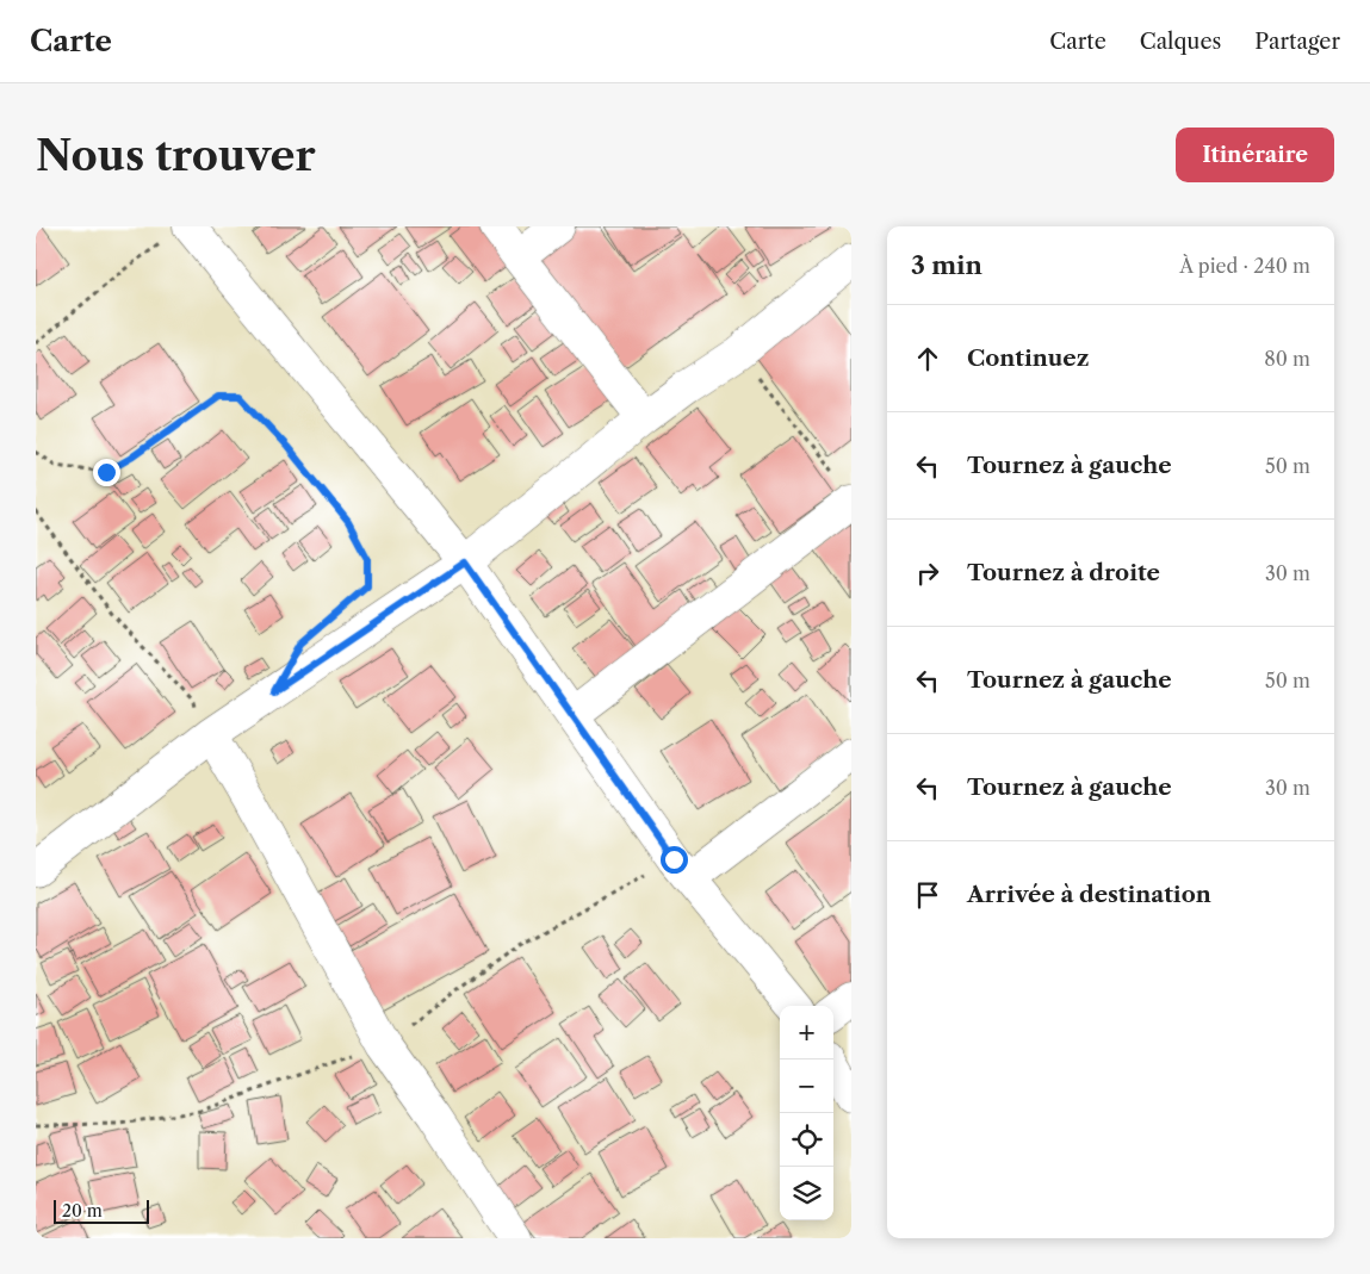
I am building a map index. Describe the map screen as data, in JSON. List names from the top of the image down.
{
  "scale_bar": "20 m",
  "page": {
    "header": "Carte",
    "nav": ["Carte", "Calques", "Partager"],
    "buttons": "Itinéraire",
    "title": "Nous trouver",
    "heading": ["3 min", "À pied · 240 m"],
    "list": [
      ["Continuez", "80 m"],
      ["Tournez à gauche", "50 m"],
      ["Tournez à droite", "30 m"],
      ["Tournez à gauche", "50 m"],
      ["Tournez à gauche", "30 m"],
      "Arrivée à destination"
    ],
    "map_buttons": ["+", "−"],
    "scale": "20 m"
  }
}
